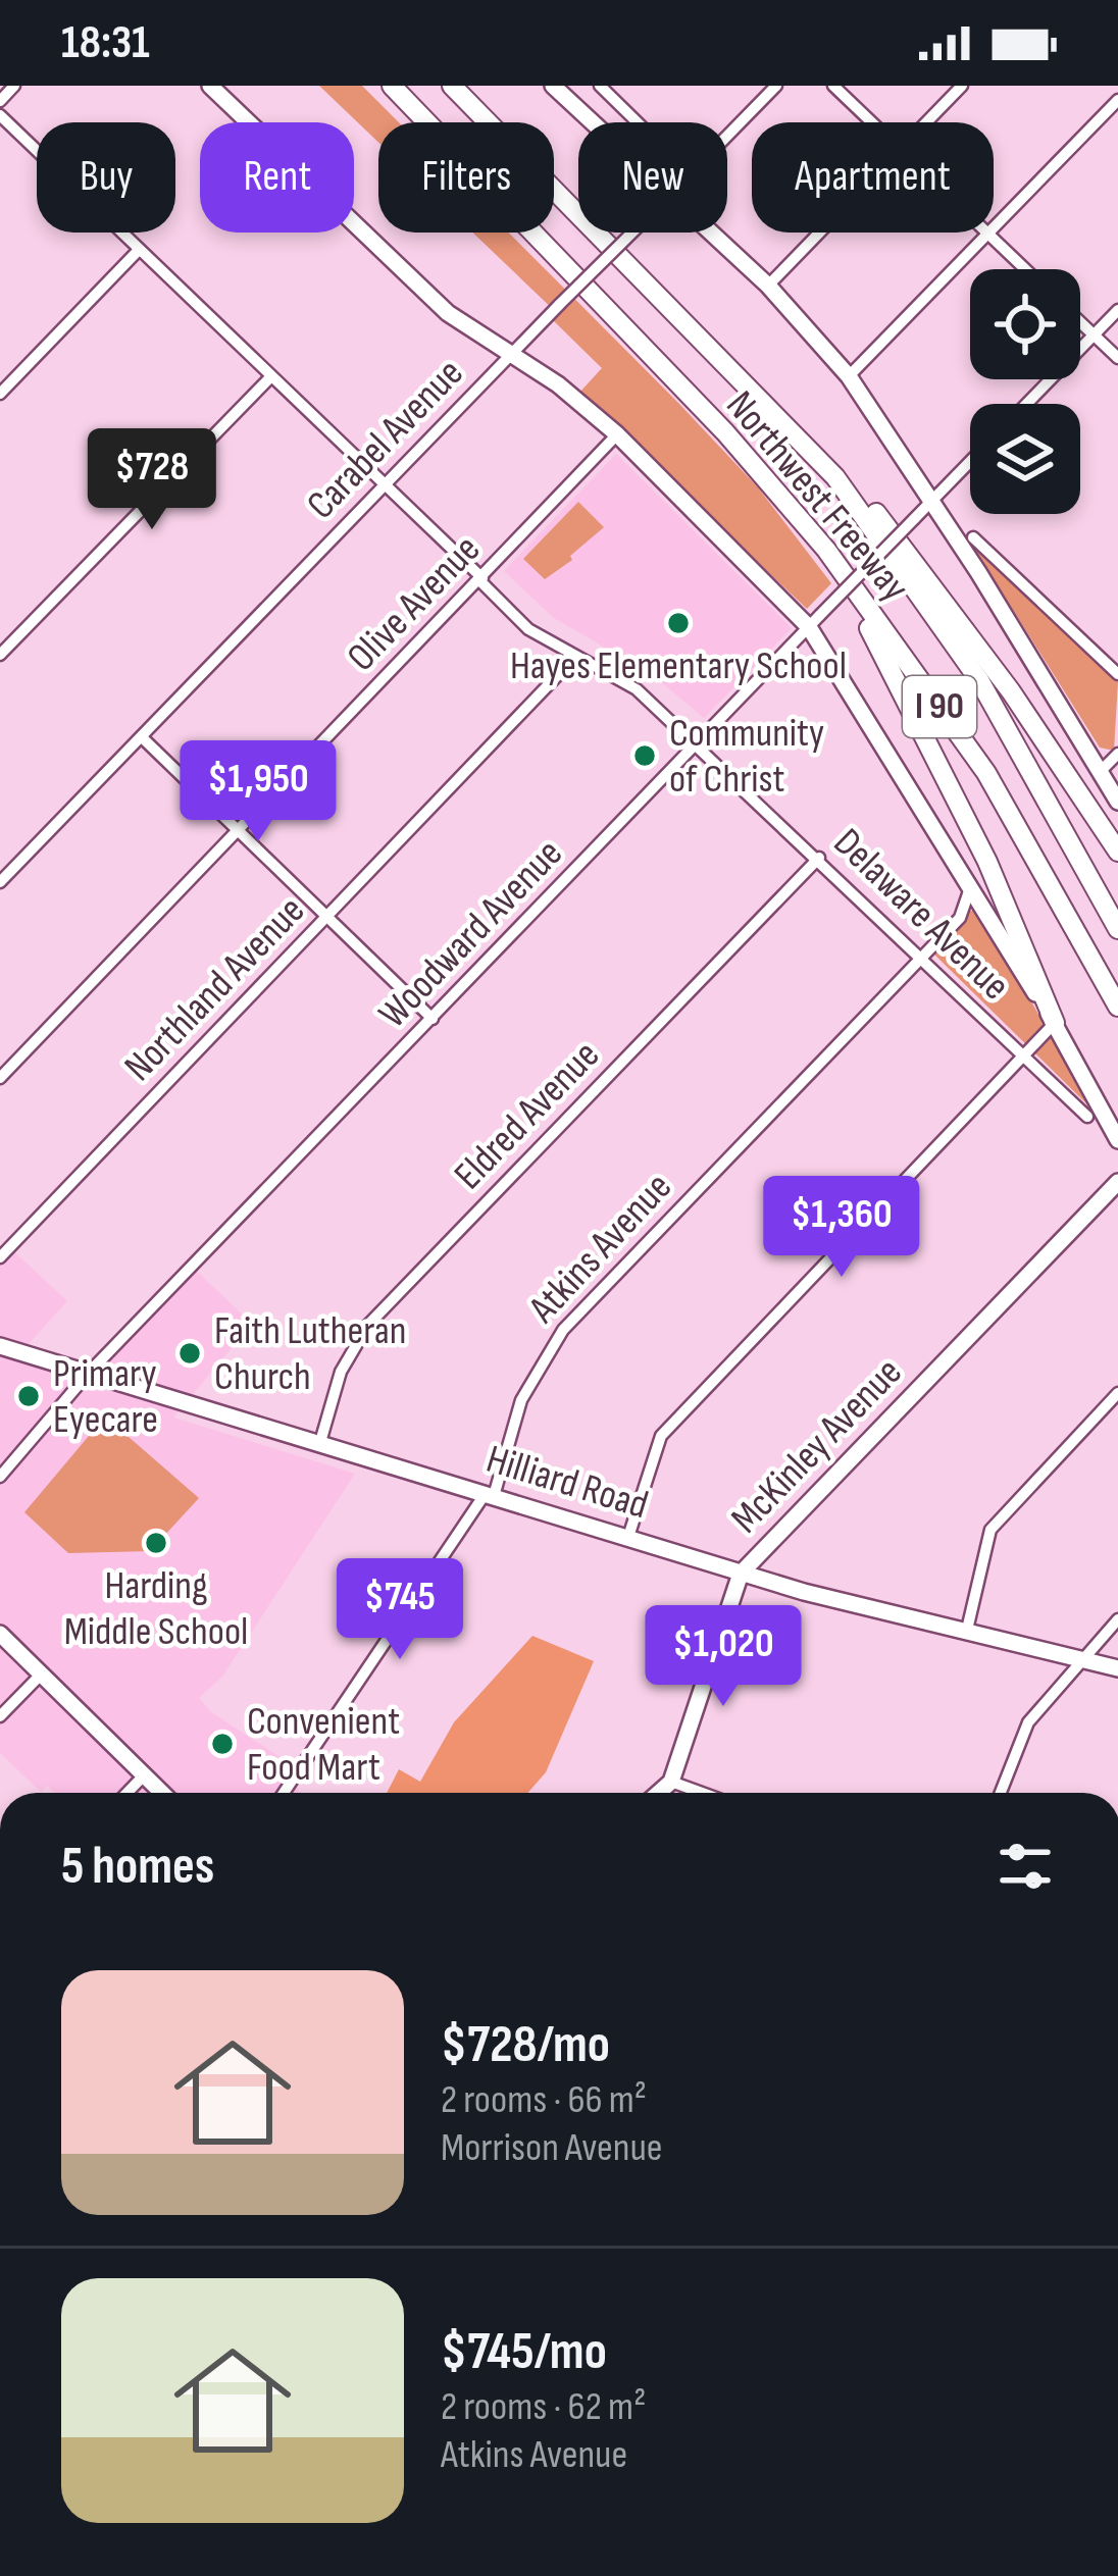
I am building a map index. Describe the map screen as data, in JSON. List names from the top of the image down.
{
  "streets": {
    "highway": ["Northwest Freeway", "I 90"],
    "main road": ["McKinley Avenue", "Hilliard Road"],
    "street": [
      "Carabel Avenue",
      "Olive Avenue",
      "Delaware Avenue",
      "Woodward Avenue",
      "Northland Avenue",
      "Eldred Avenue",
      "Atkins Avenue"
    ]
  },
  "crossings": [
    ["Carabel Avenue", "Delaware Avenue"],
    ["Olive Avenue", "Delaware Avenue"],
    ["Delaware Avenue", "Woodward Avenue"],
    ["Delaware Avenue", "Northland Avenue"],
    ["Delaware Avenue", "Eldred Avenue"],
    ["Delaware Avenue", "Atkins Avenue"],
    ["Woodward Avenue", "Hilliard Road"],
    ["Eldred Avenue", "Hilliard Road"],
    ["Atkins Avenue", "Hilliard Road"],
    ["McKinley Avenue", "Hilliard Road"]
  ],
  "places": [
    "Hayes Elementary School",
    "Community of Christ",
    "Faith Lutheran Church",
    "Primary Eyecare",
    "Harding Middle School",
    "Convenient Food Mart"
  ],
  "page": {
    "status": "18:31",
    "chip": [
      "Buy",
      "Rent",
      "Filters",
      "New",
      "Apartment"
    ],
    "price": [
      "$728",
      "$1,950",
      "$1,360",
      "$745",
      "$1,020"
    ],
    "heading": "5 homes",
    "list": [
      {
        "name": "$728/mo",
        "note": "2 rooms · 66 m² · Morrison Avenue"
      },
      {
        "name": "$745/mo",
        "note": "2 rooms · 62 m² · Atkins Avenue"
      }
    ]
  }
}
